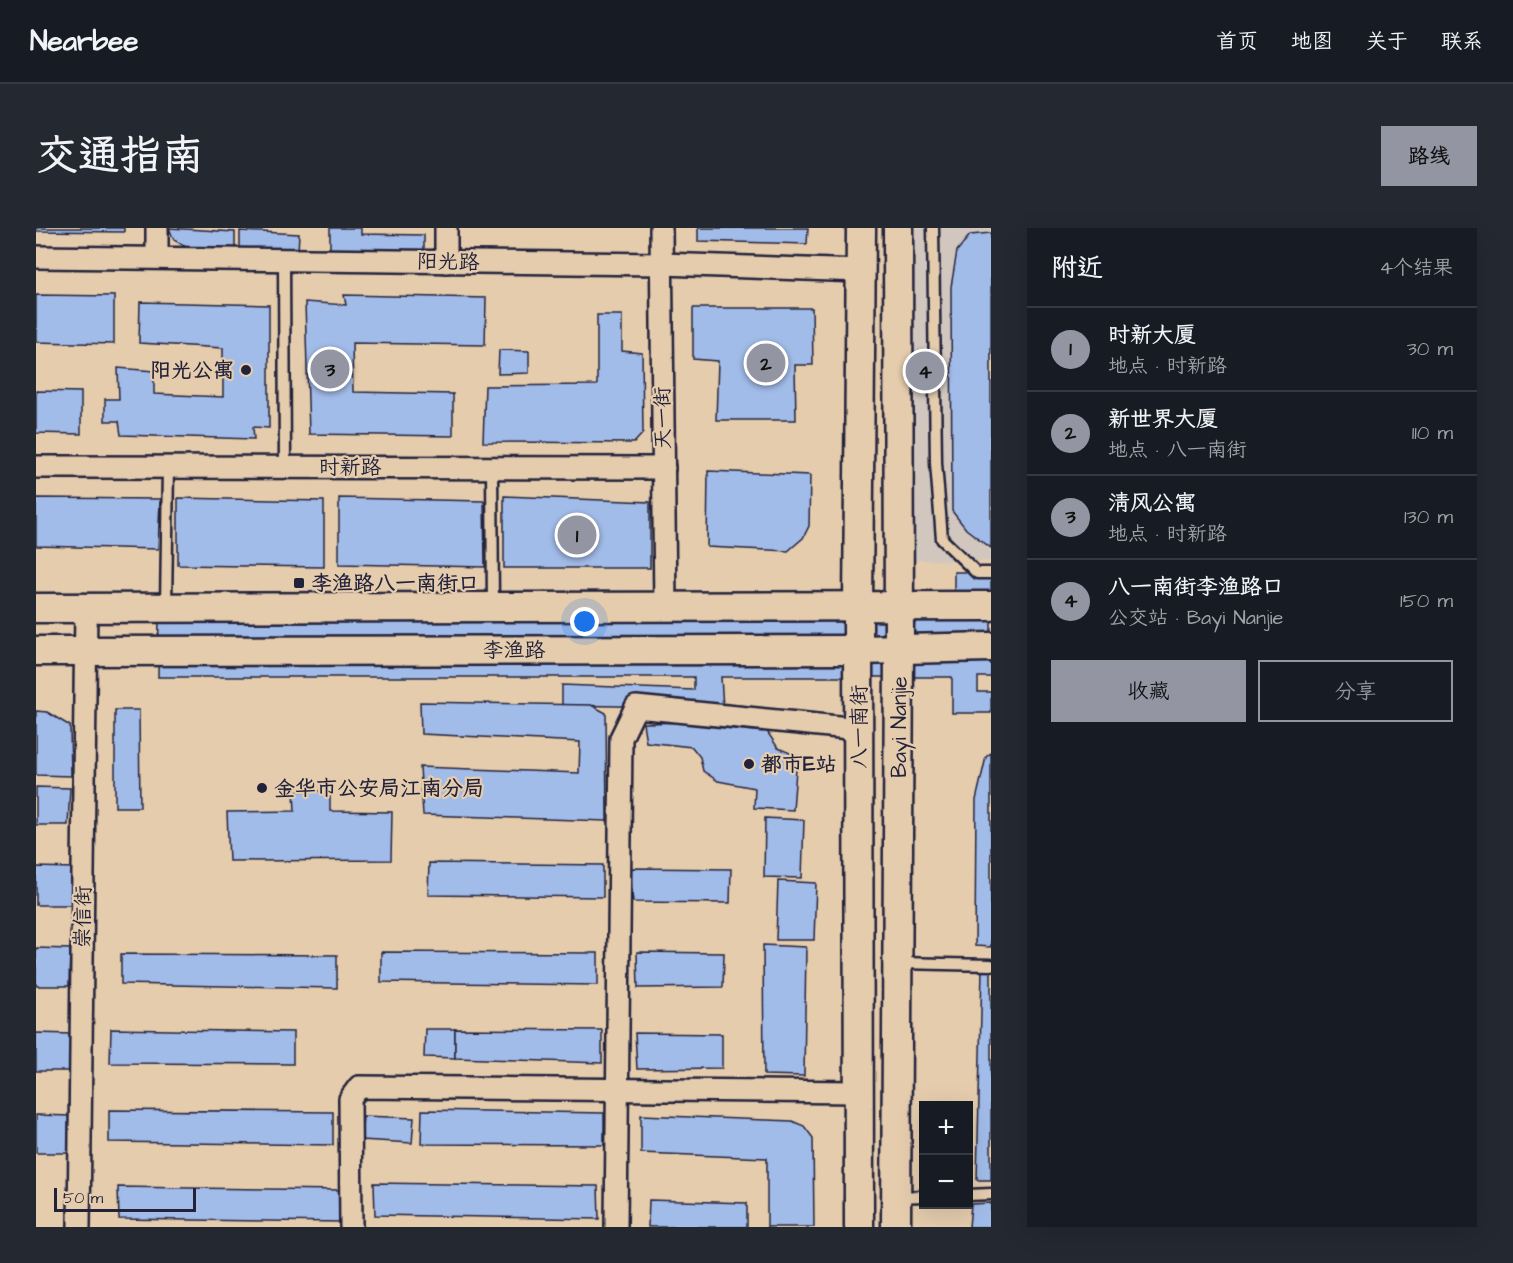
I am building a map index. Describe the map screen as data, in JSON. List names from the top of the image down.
{
  "streets": {
    "main road": ["李渔路", "八一南街", "Bayi Nanjie"],
    "street": [
      "阳光路",
      "天一街",
      "时新路",
      "崇信街"
    ]
  },
  "crossings": [
    ["阳光路", "天一街"],
    ["阳光路", "八一南街"],
    ["天一街", "时新路"],
    ["天一街", "李渔路"],
    ["李渔路", "八一南街"],
    ["李渔路", "Bayi Nanjie"],
    ["李渔路", "崇信街"]
  ],
  "places": {
    "other": ["阳光公寓", "都市E站", "金华市公安局江南分局"],
    "transit": ["李渔路八一南街口"]
  },
  "scale_bar": "50 m",
  "page": {
    "header": "Nearbee",
    "nav": [
      "首页",
      "地图",
      "关于",
      "联系"
    ],
    "title": "交通指南",
    "buttons": [
      "路线",
      ["收藏", "分享"]
    ],
    "heading": ["附近", "4个结果"],
    "list": [
      {
        "mark": "1",
        "name": "时新大厦",
        "note": "地点 · 时新路",
        "value": "30 m"
      },
      {
        "mark": "2",
        "name": "新世界大厦",
        "note": "地点 · 八一南街",
        "value": "110 m"
      },
      {
        "mark": "3",
        "name": "清风公寓",
        "note": "地点 · 时新路",
        "value": "130 m"
      },
      {
        "mark": "4",
        "name": "八一南街李渔路口",
        "note": "公交站 · Bayi Nanjie",
        "value": "150 m"
      }
    ],
    "pins": [
      "2",
      "3",
      "4",
      "1"
    ],
    "map_buttons": ["+", "−"],
    "scale": "50 m"
  }
}
